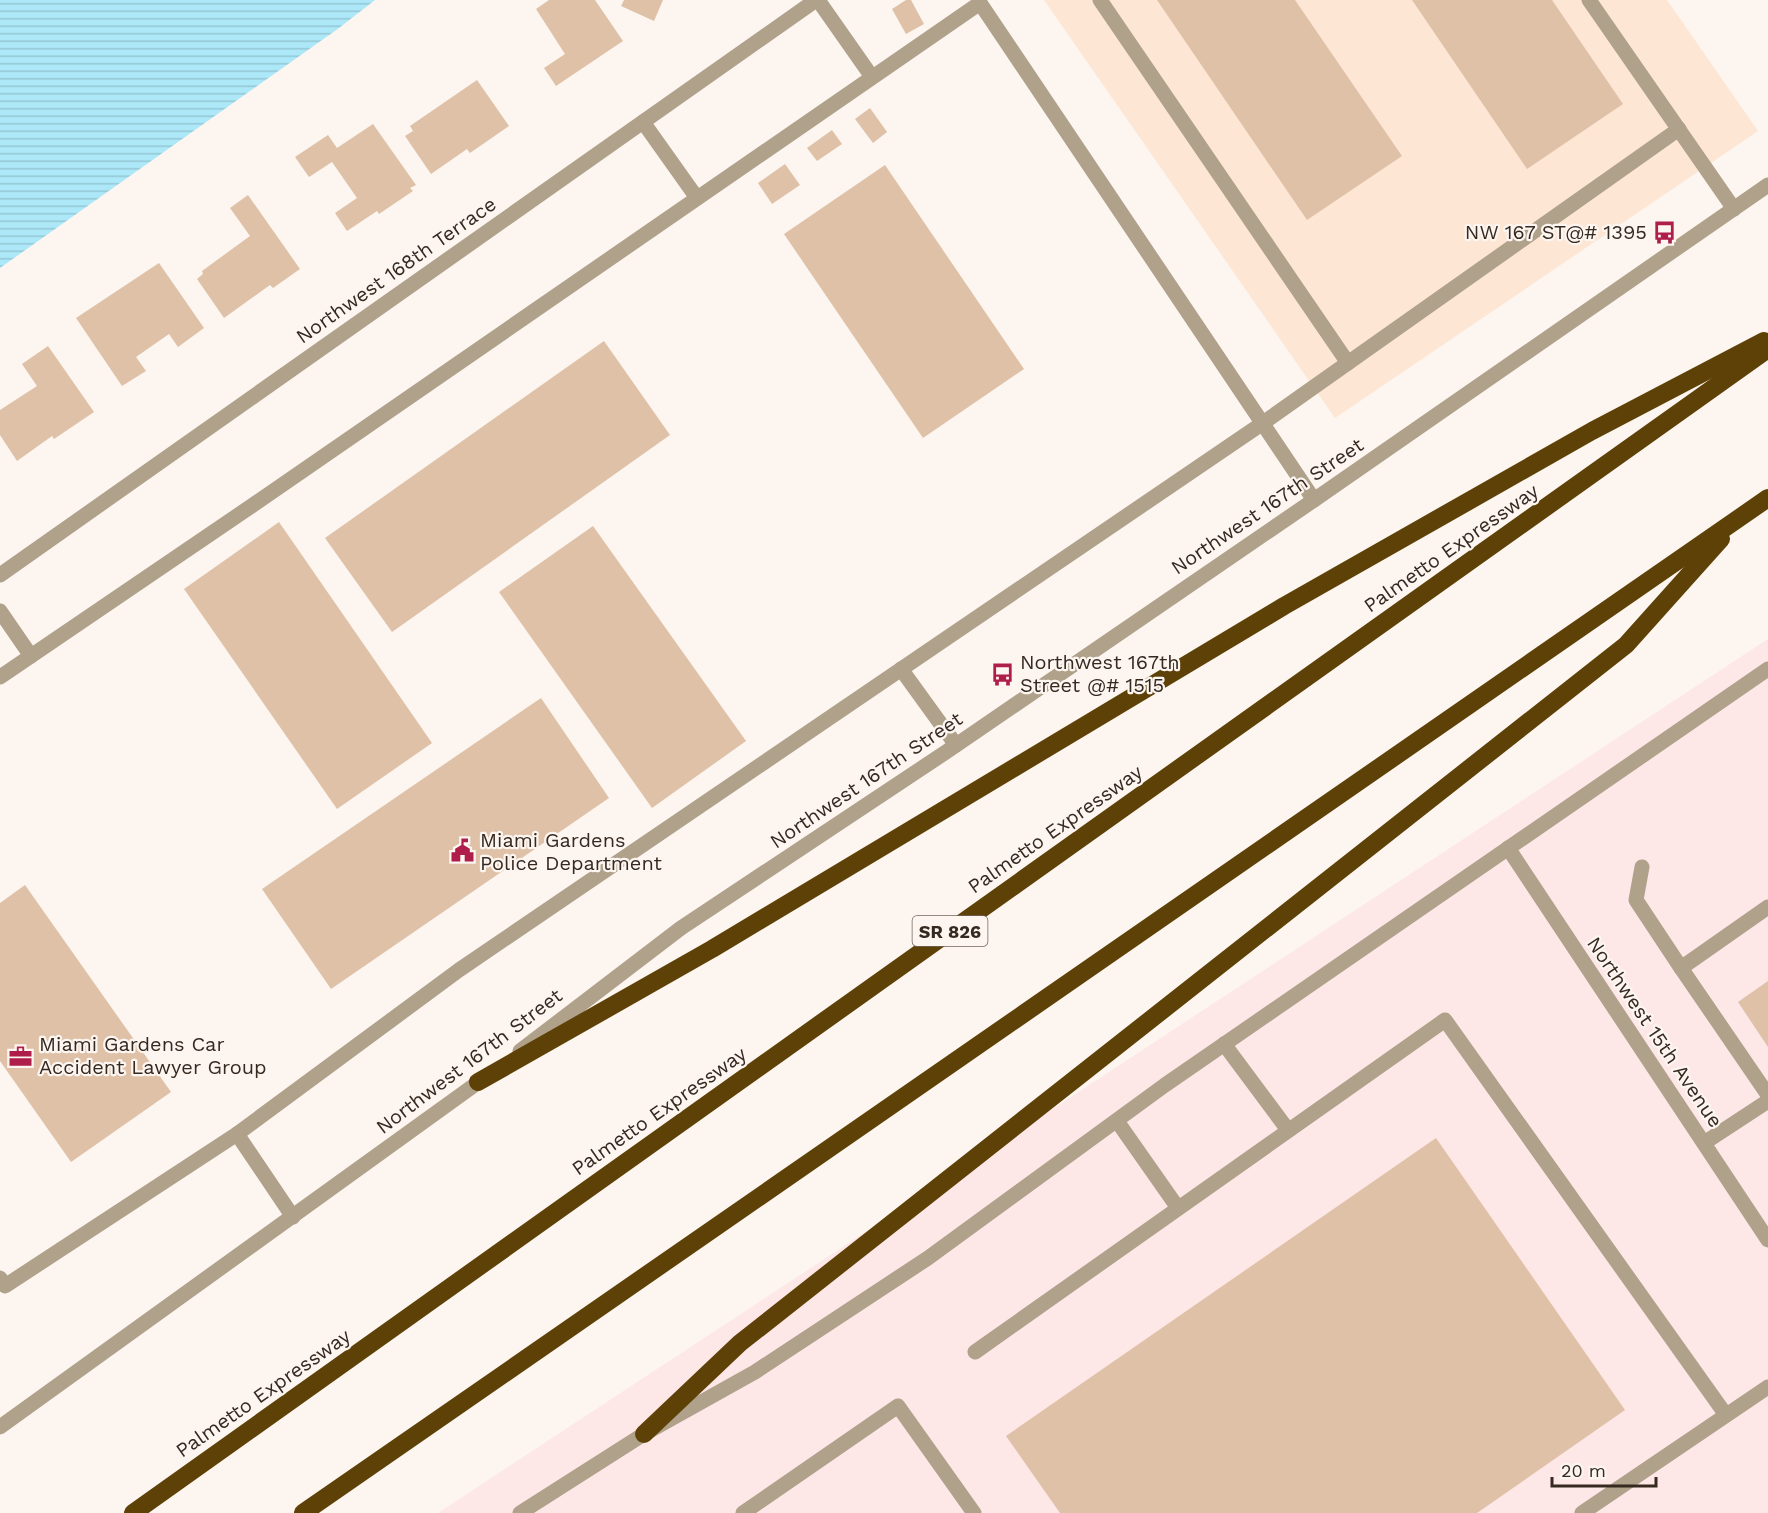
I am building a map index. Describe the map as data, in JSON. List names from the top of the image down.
{
  "streets": {
    "highway": ["Palmetto Expressway", "SR 826"],
    "street": ["Northwest 168th Terrace", "Northwest 167th Street", "Northwest 15th Avenue"]
  },
  "places": {
    "bus stop": ["NW 167 ST@# 1395", "Northwest 167th Street @# 1515"],
    "public building": ["Miami Gardens Police Department"],
    "office": ["Miami Gardens Car Accident Lawyer Group"]
  },
  "scale_bar": "20 m"
}
